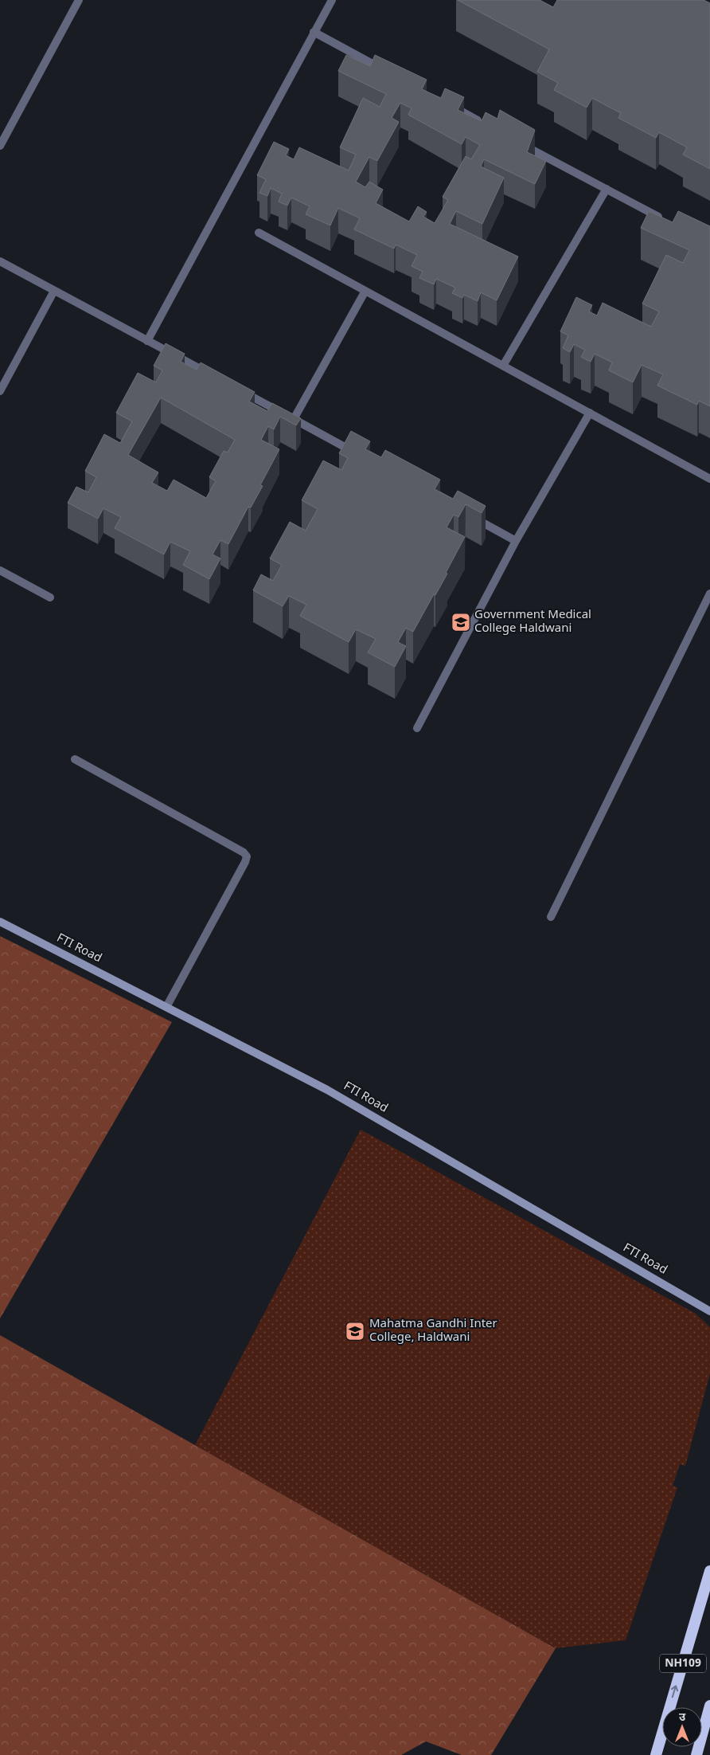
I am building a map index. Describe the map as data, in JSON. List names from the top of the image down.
{
  "streets": {
    "highway": ["NH109"],
    "main road": ["FTI Road"]
  },
  "places": {
    "school or university": ["Government Medical College Haldwani", "Mahatma Gandhi Inter College, Haldwani"]
  },
  "north": "top"
}
